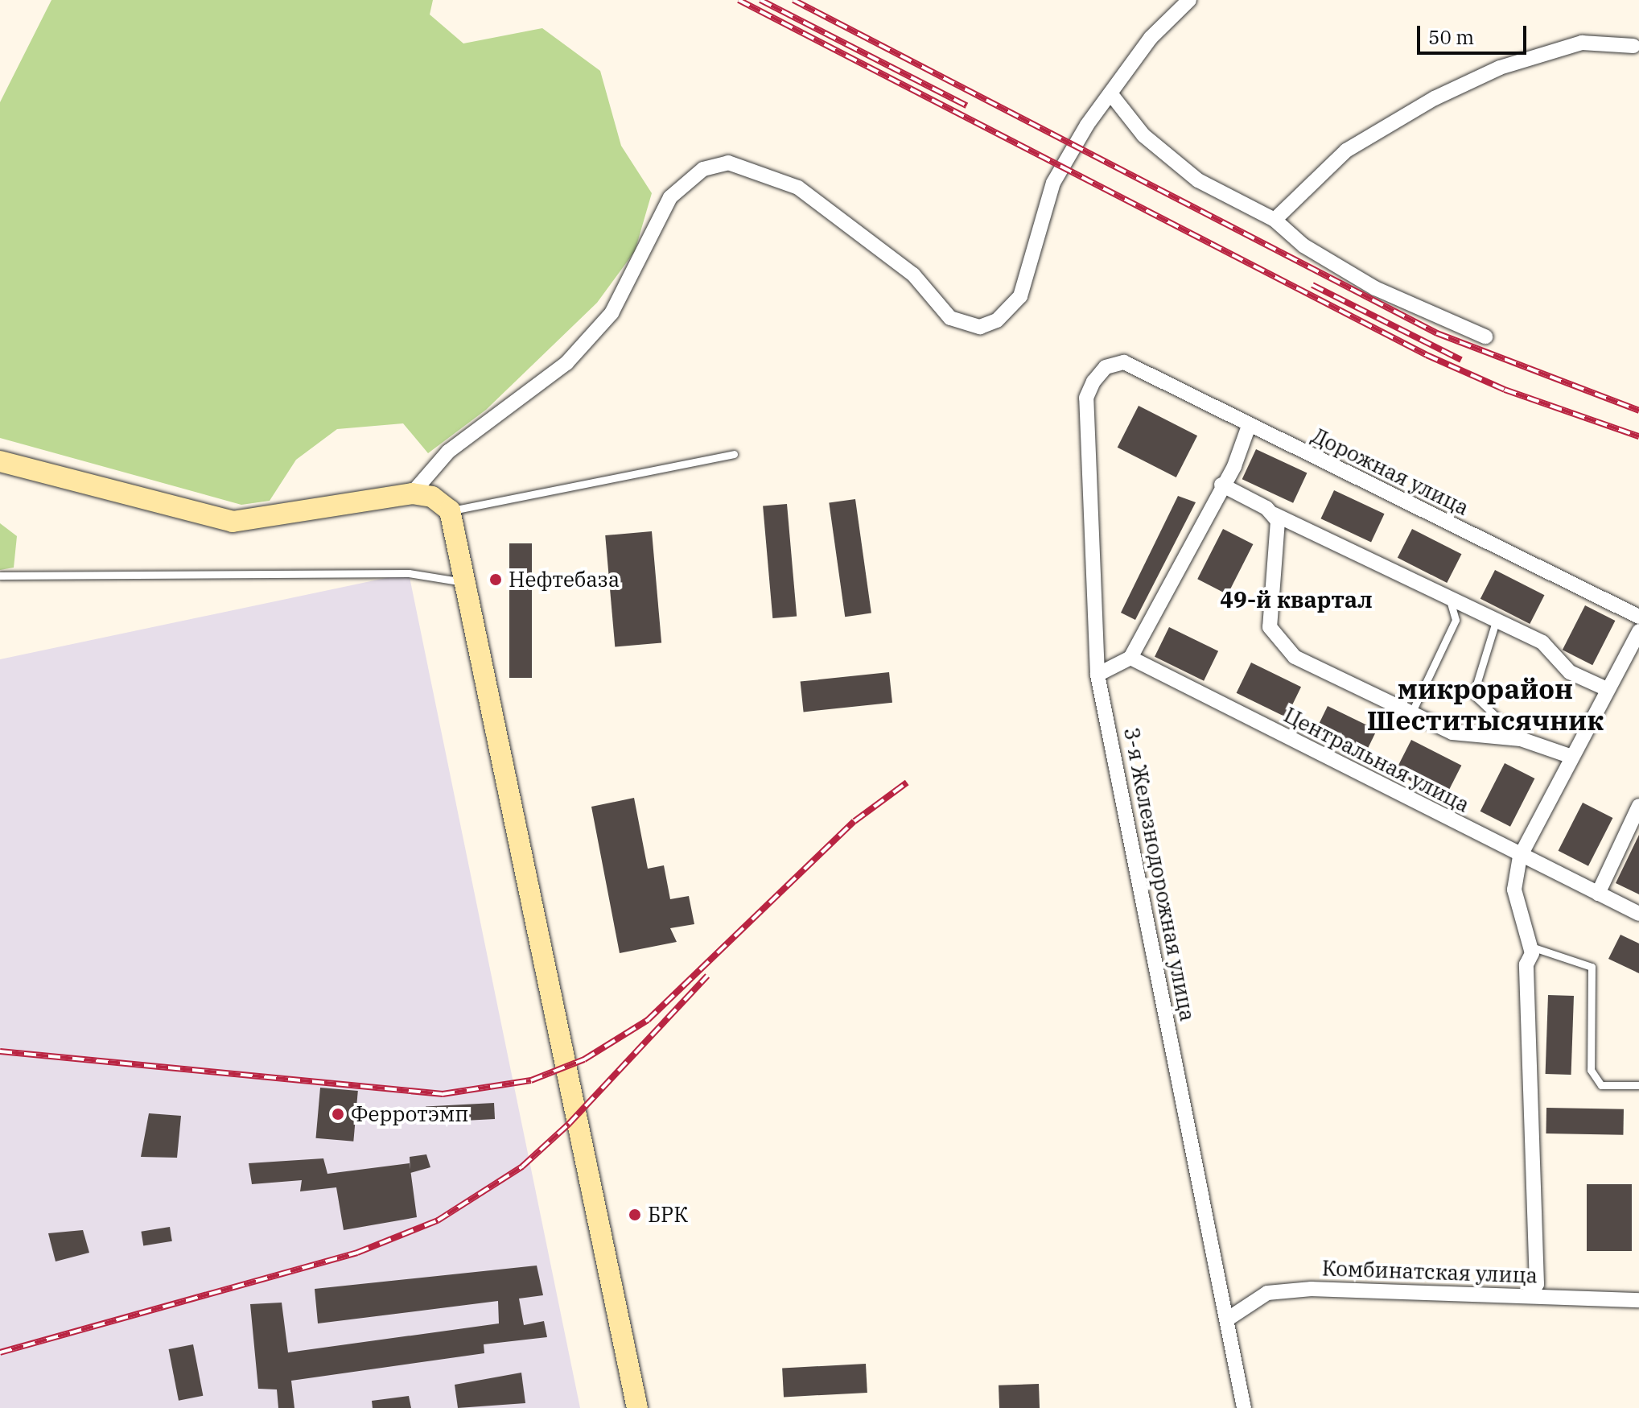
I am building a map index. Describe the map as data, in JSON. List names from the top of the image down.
{
  "streets": {
    "street": [
      "Дорожная улица",
      "Центральная улица",
      "3-я Железнодорожная улица",
      "Комбинатская улица"
    ]
  },
  "crossings": [
    ["Дорожная улица", "3-я Железнодорожная улица"],
    ["3-я Железнодорожная улица", "Комбинатская улица"]
  ],
  "districts": ["49-й квартал", "микрорайон Шеститысячник"],
  "places": ["Нефтебаза", "Ферротэмп", "БРК"],
  "scale_bar": "50 m"
}
